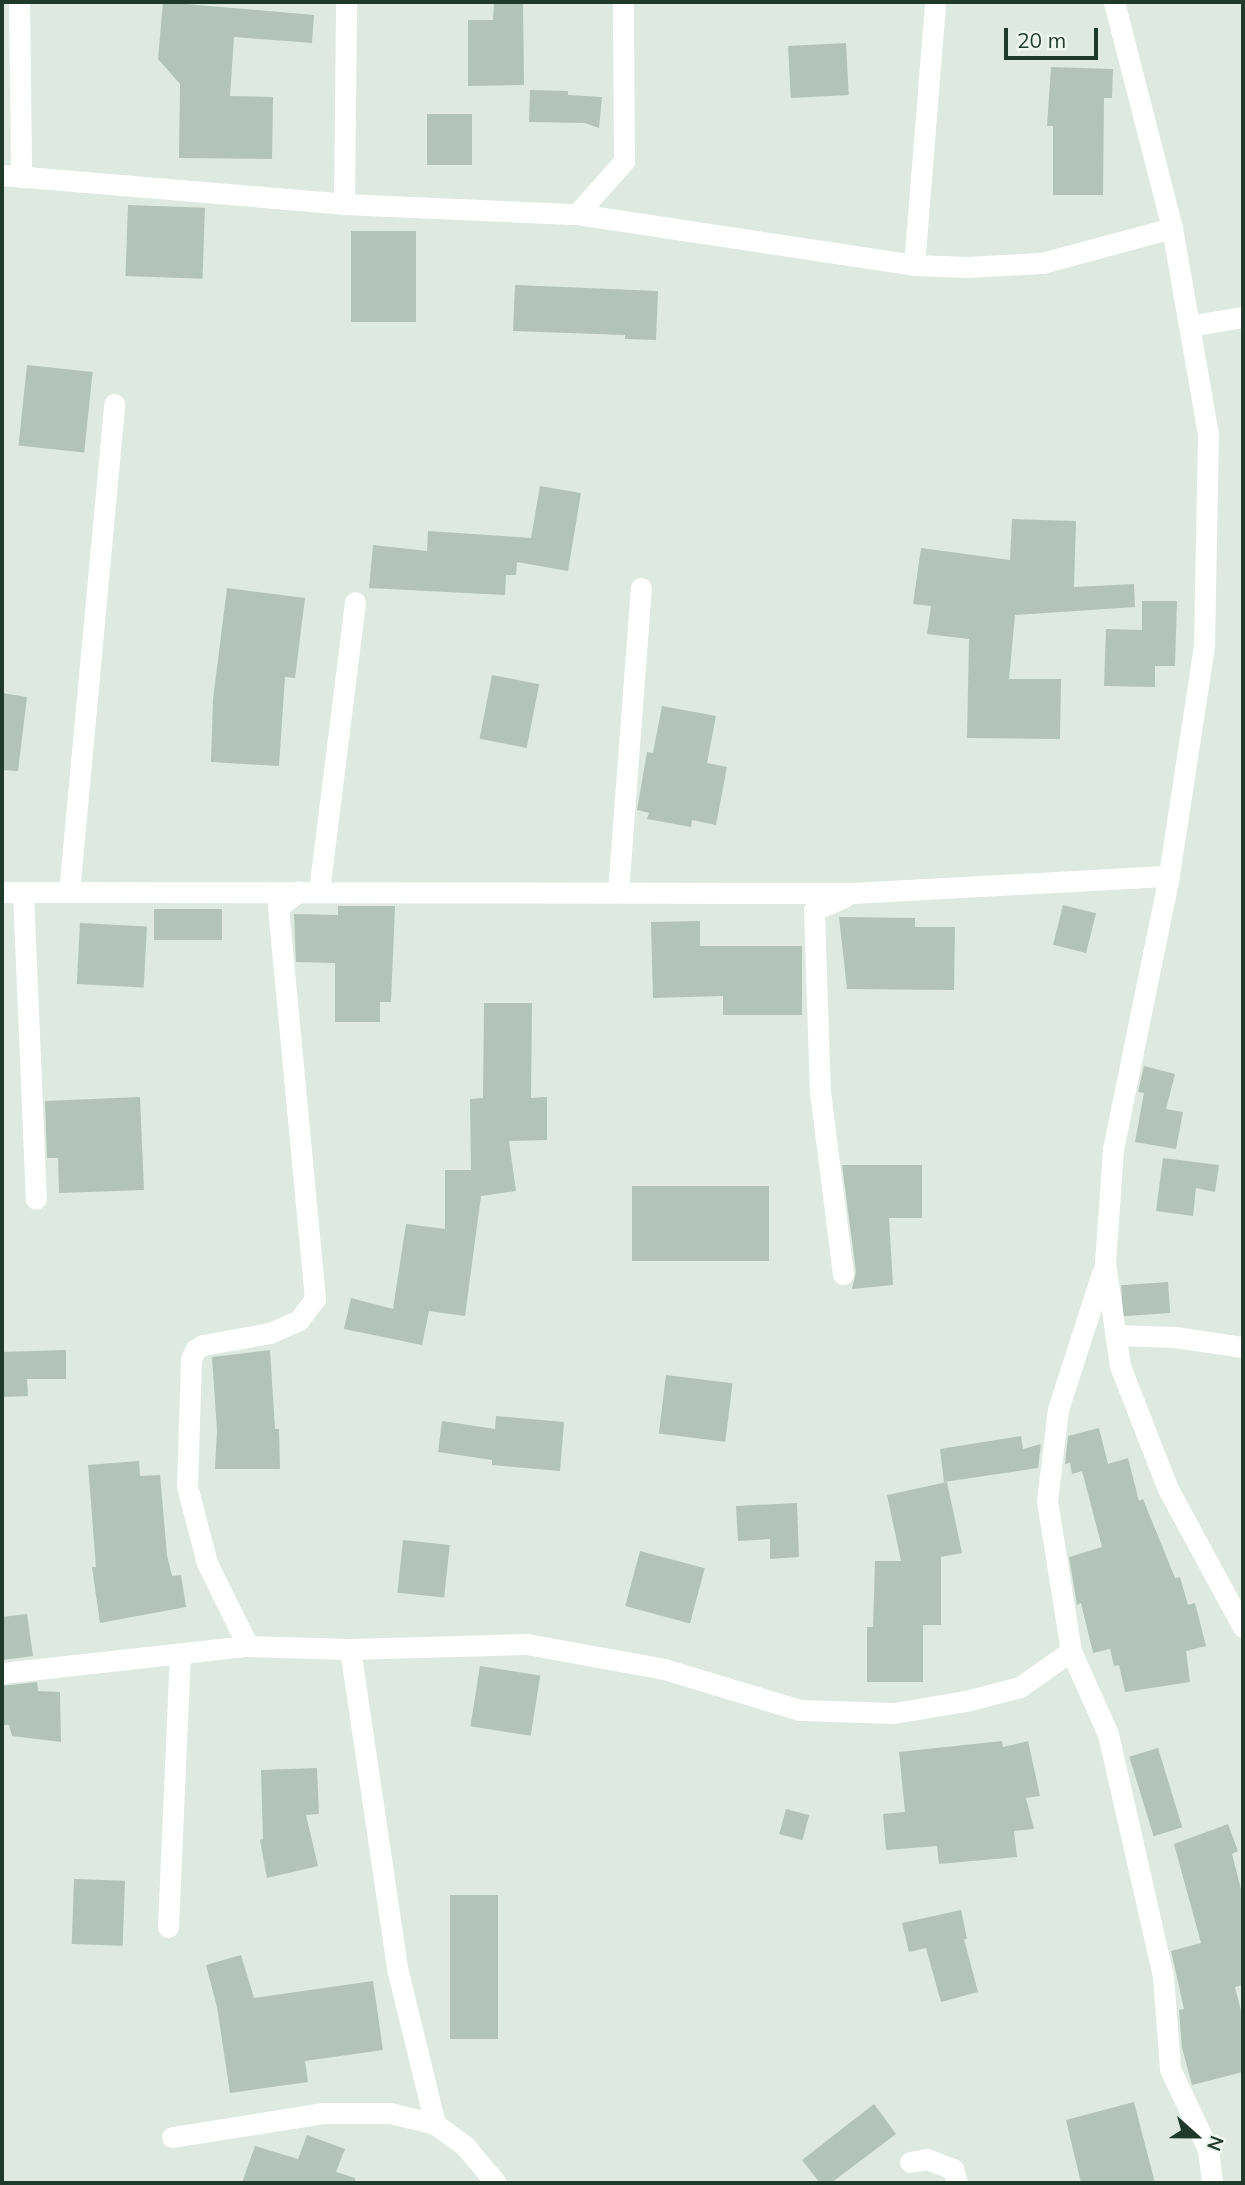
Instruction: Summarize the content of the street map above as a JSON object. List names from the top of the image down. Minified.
{"scale_bar":"20 m","north":"right"}
